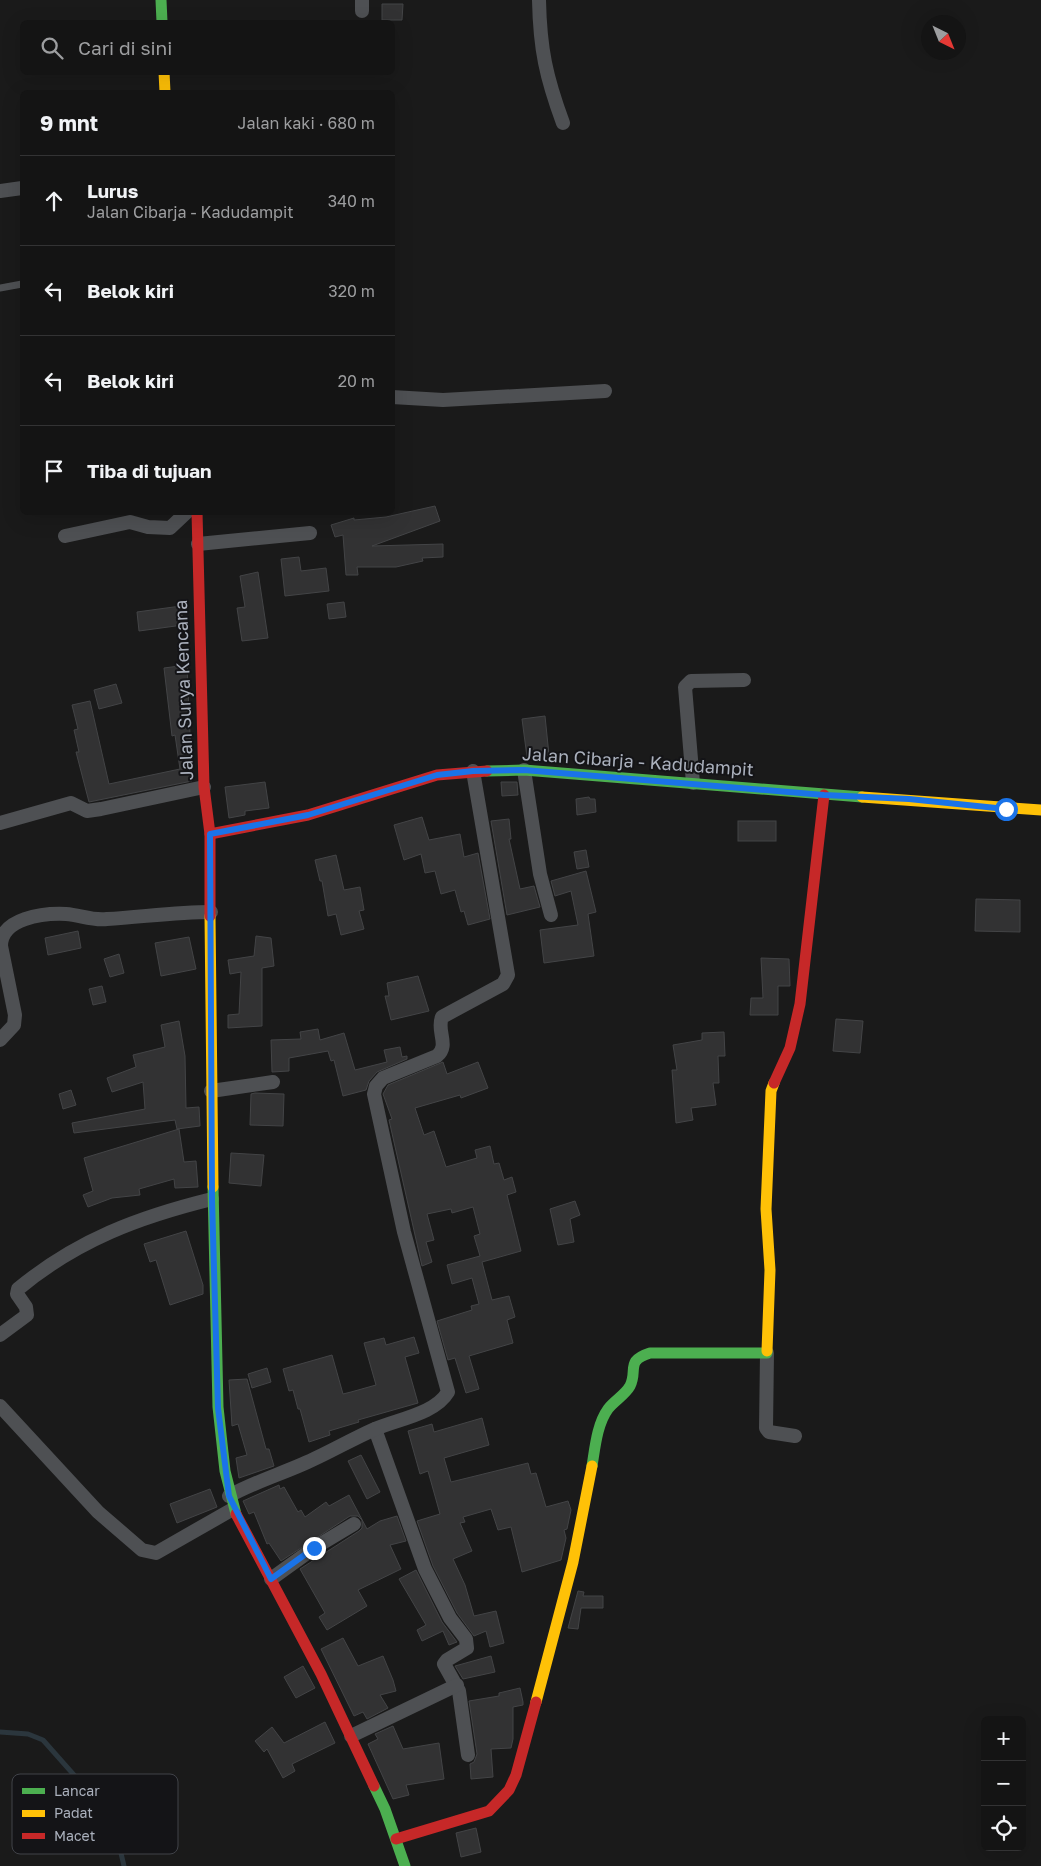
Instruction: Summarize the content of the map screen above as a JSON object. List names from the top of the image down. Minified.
{"streets":{"street":["Jalan Surya Kencana","Jalan Cibarja - Kadudampit"]},"crossings":[["Jalan Surya Kencana","Jalan Cibarja - Kadudampit"]],"legend":["Lancar","Padat","Macet"],"north":"bottom right","page":{"search":"Cari di sini","heading":["9 mnt","Jalan kaki · 680 m"],"list":[["Lurus","Jalan Cibarja - Kadudampit","340 m"],["Belok kiri","320 m"],["Belok kiri","20 m"],"Tiba di tujuan"],"map_buttons":["+","−"]}}
